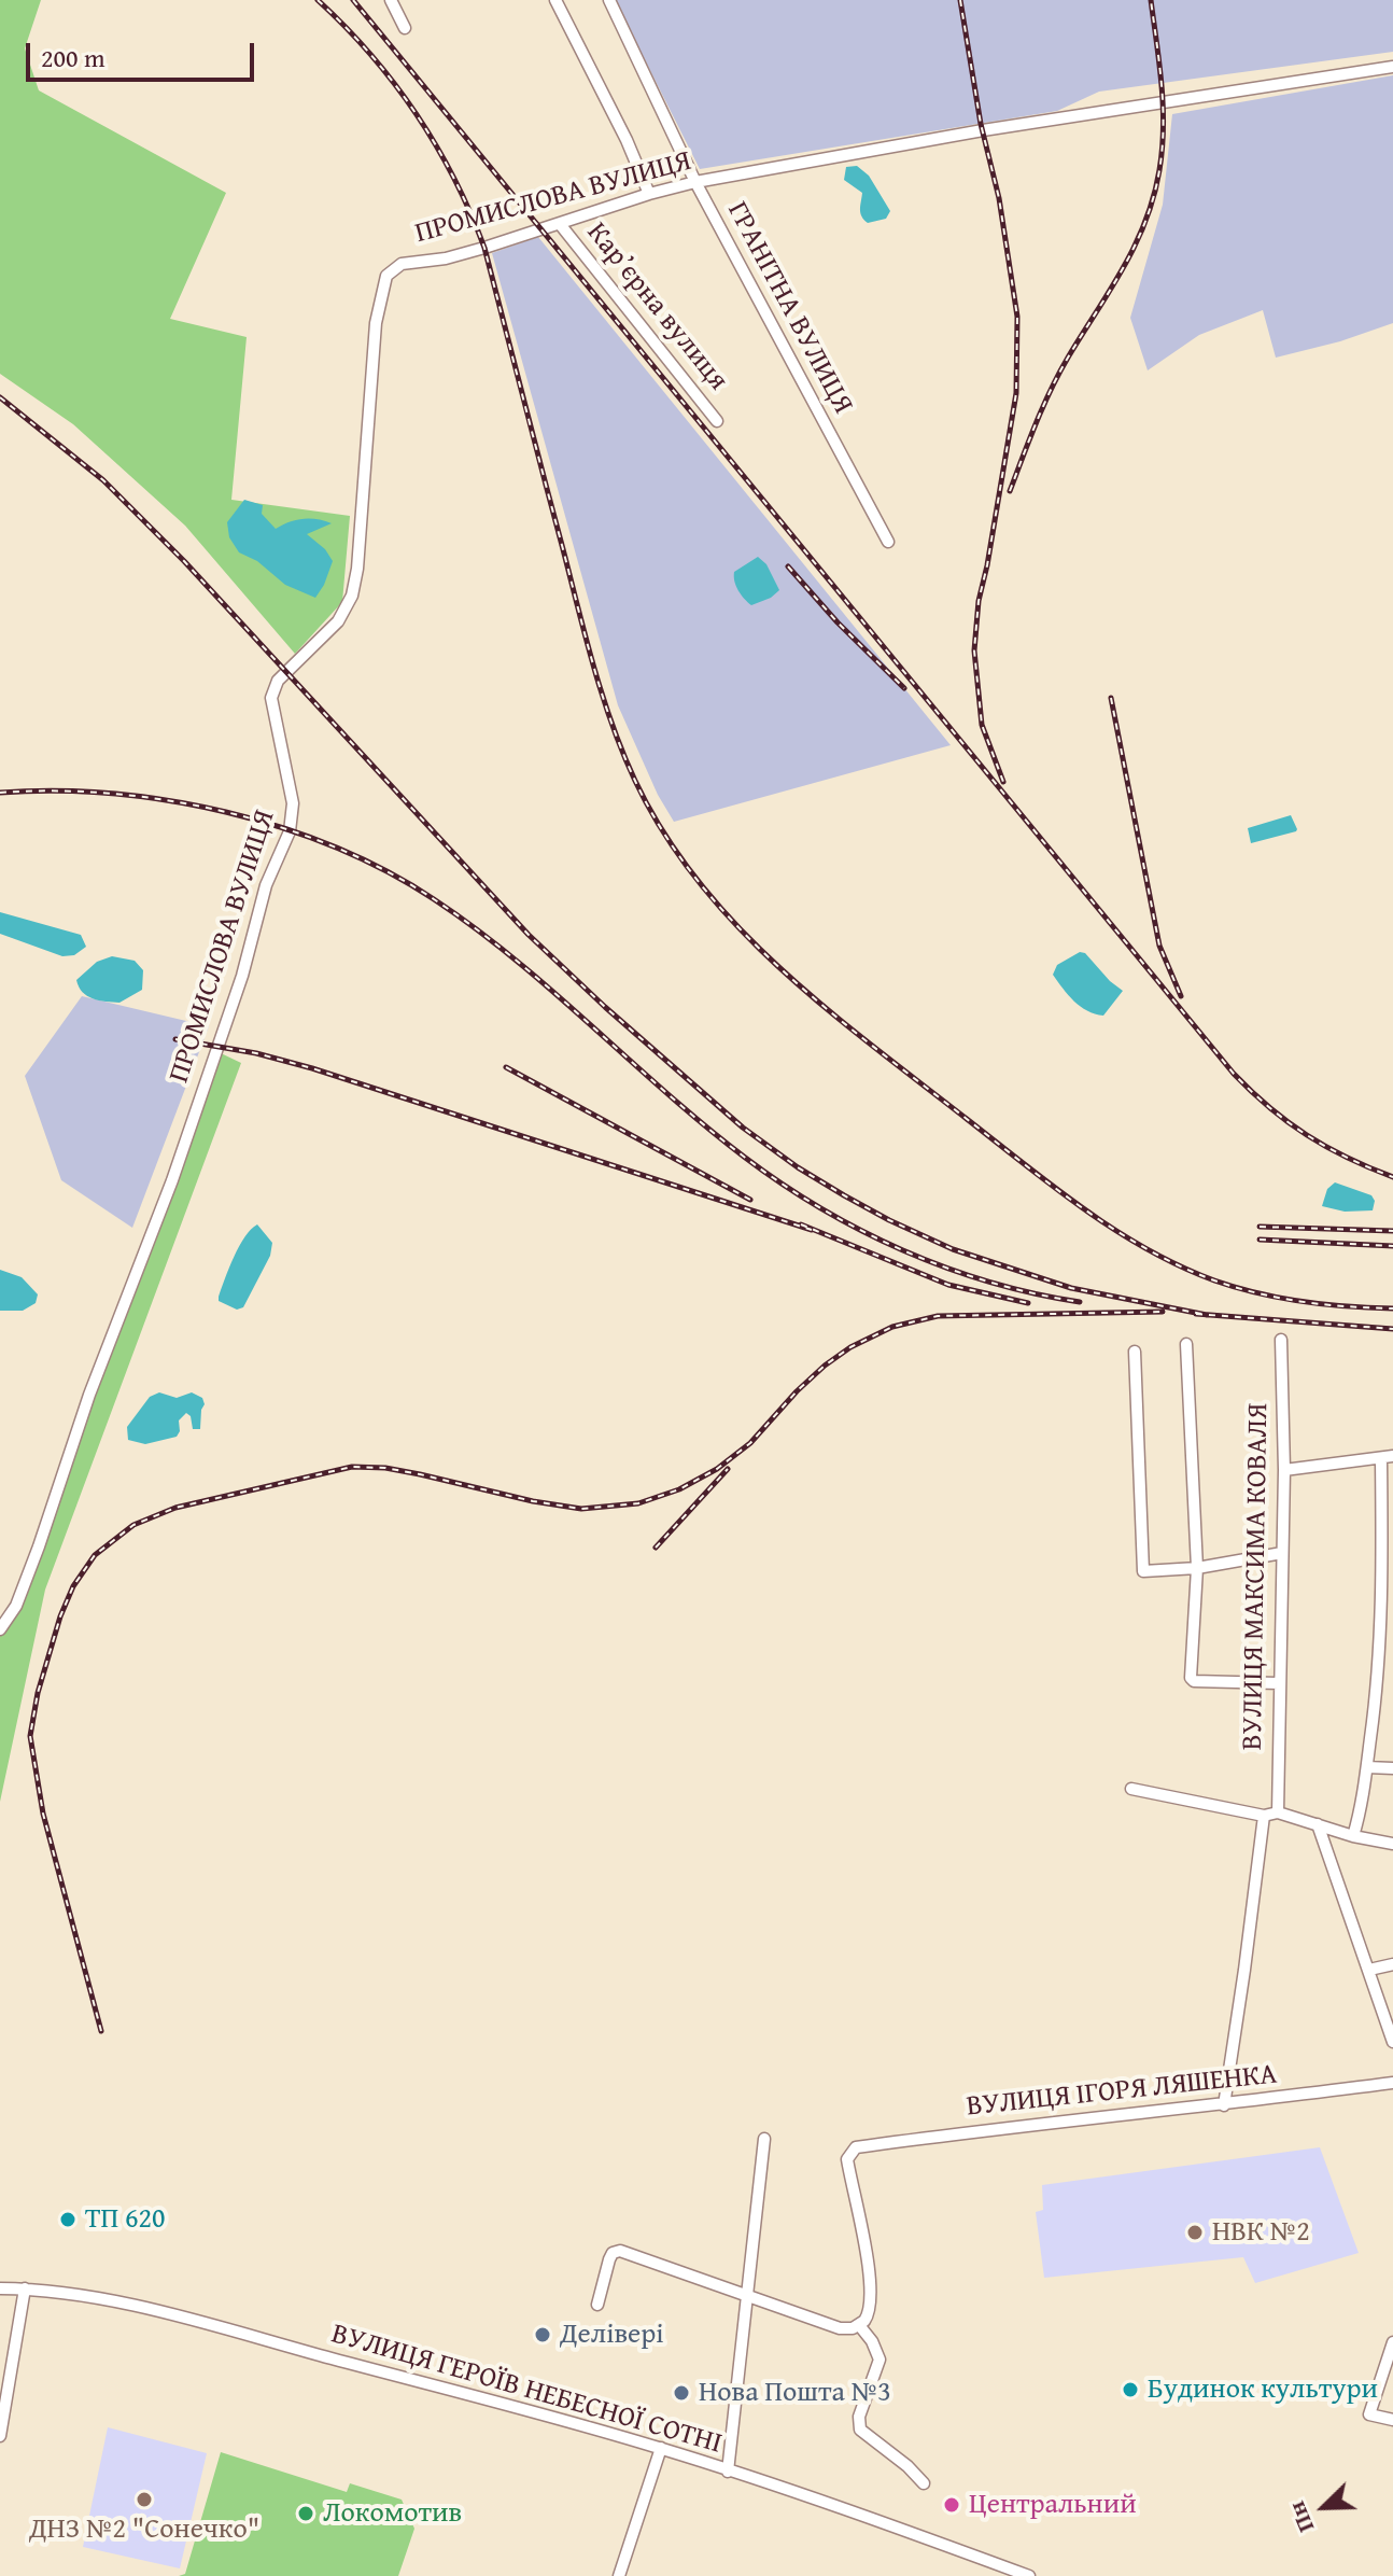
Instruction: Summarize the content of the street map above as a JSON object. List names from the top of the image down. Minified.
{"streets":{"street":["ПРОМИСЛОВА ВУЛИЦЯ","Карʼєрна вулиця","ГРАНІТНА ВУЛИЦЯ","ВУЛИЦЯ МАКСИМА КОВАЛЯ","ВУЛИЦЯ ІГОРЯ ЛЯШЕНКА","ВУЛИЦЯ ГЕРОЇВ НЕБЕСНОЇ СОТНІ"]},"crossings":[["ПРОМИСЛОВА ВУЛИЦЯ","Карʼєрна вулиця"],["ПРОМИСЛОВА ВУЛИЦЯ","ГРАНІТНА ВУЛИЦЯ"]],"places":["ТП 620","НВК №2","Делівері","Будинок культури","Нова Пошта №3","ДНЗ №2 \"Сонечко\"","Центральний","Локомотив"],"scale_bar":"200 m","north":"bottom left"}
